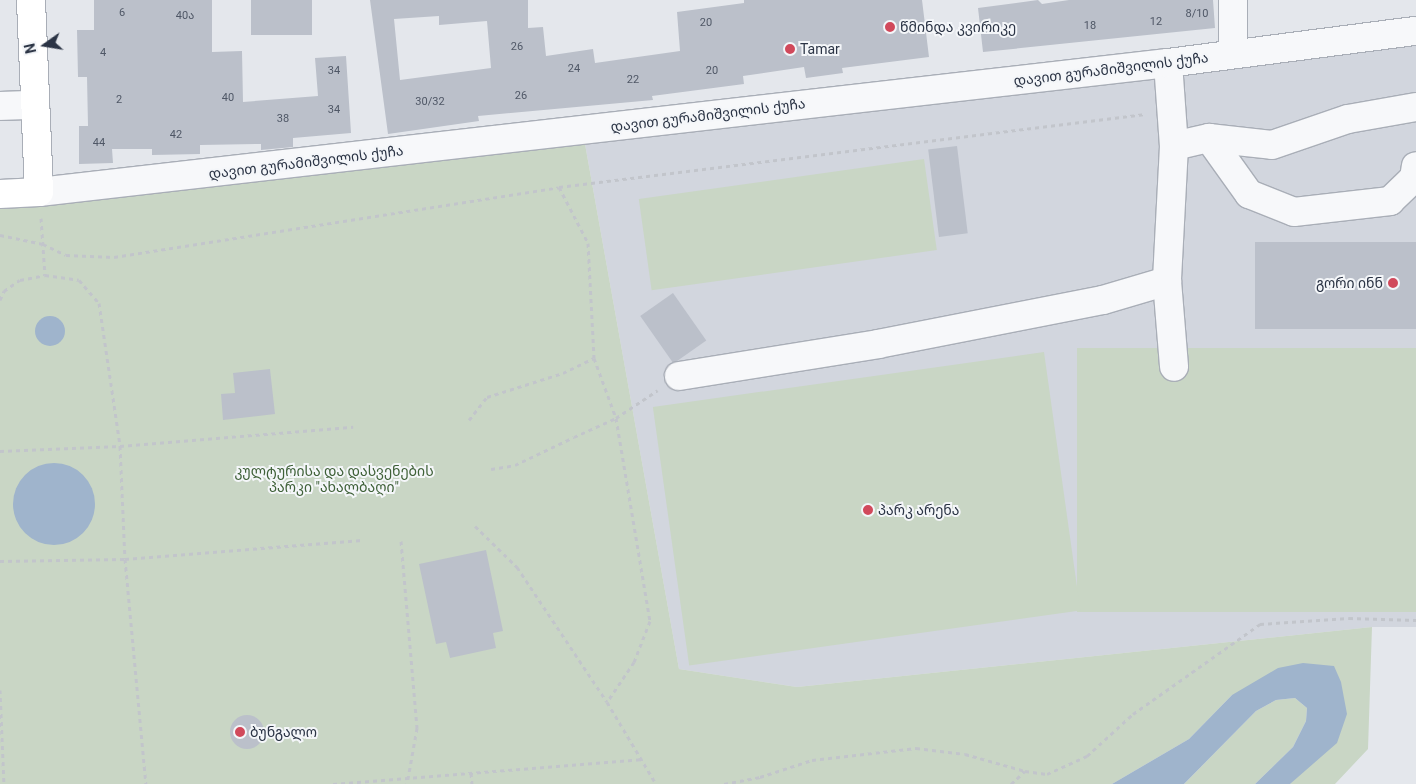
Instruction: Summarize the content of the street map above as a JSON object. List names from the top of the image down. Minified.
{"streets":{"main road":["დავით გურამიშვილის ქუჩა"]},"parks":["კულტურისა და დასვენების პარკი \"ახალბაღი\""],"places":["წმინდა კვირიკე","Tamar","გორი ინნ","პარკ არენა","ბუნგალო"],"house_numbers":["6","8/10","40ა","12","20","18","26","4","24","34","20","22","26","40","2","30/32","34","38","42","44"],"north":"left"}
